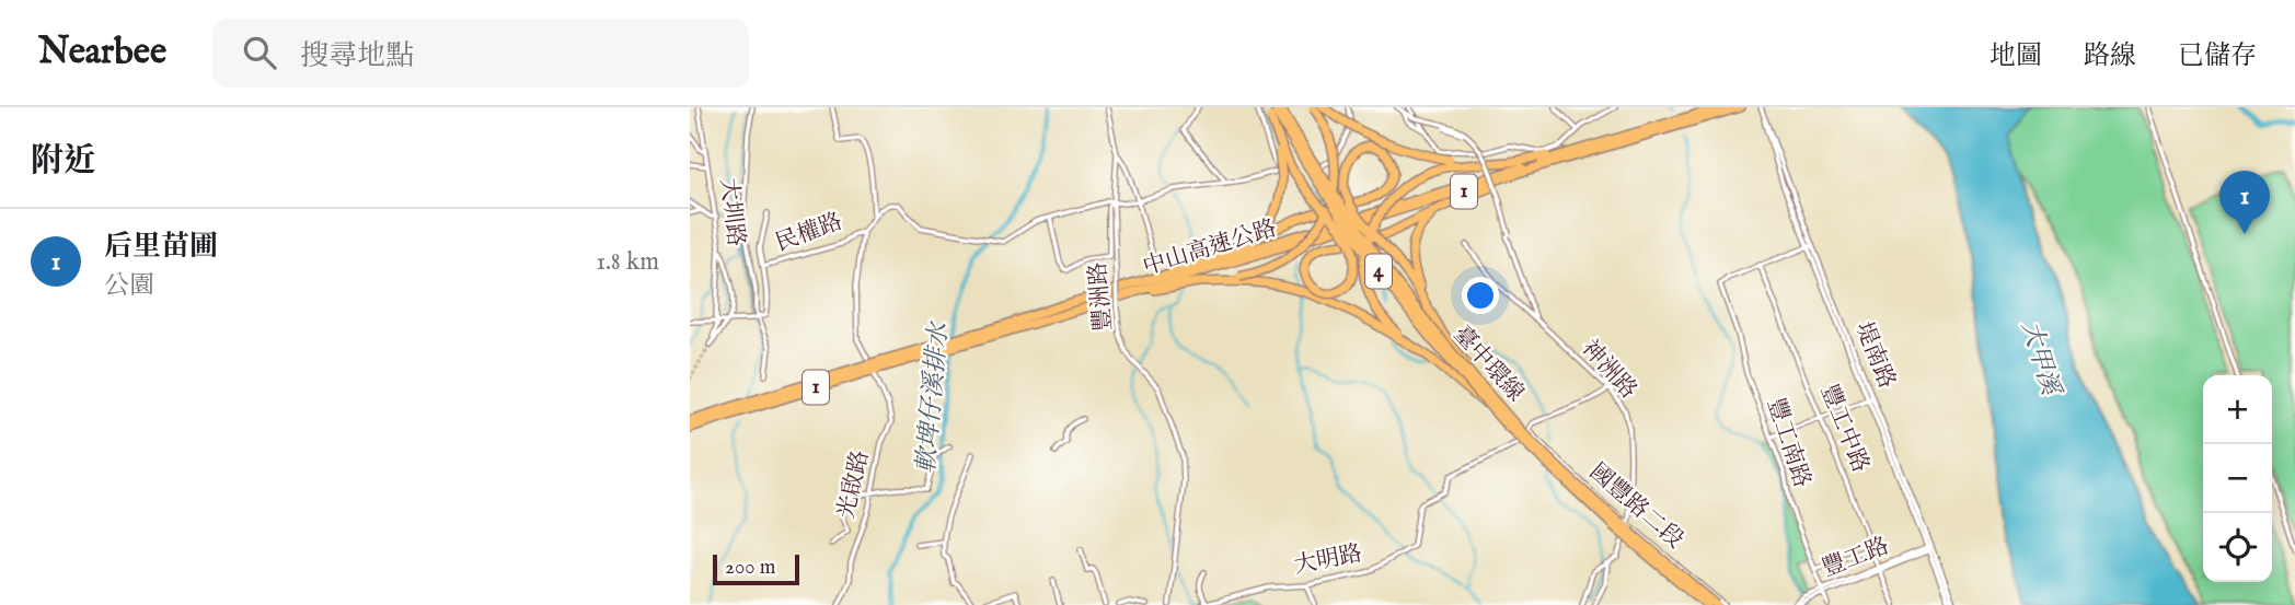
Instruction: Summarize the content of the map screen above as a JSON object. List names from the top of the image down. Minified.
{"streets":{"highway":["1","中山高速公路","4","臺中環線"],"street":["大圳路","民權路","豐洲路","堤南路","神洲路","豐工中路","豐工南路","光啟路","國豐路二段","豐工路","大明路"]},"crossings":[["堤南路","豐工路"],["神洲路","國豐路二段"],["豐工中路","豐工南路"],["豐工中路","豐工路"],["豐工南路","豐工路"]],"water":["大甲溪","軟埤仔溪排水"],"scale_bar":"200 m","page":{"header":"Nearbee","search":"搜尋地點","nav":["地圖","路線","已儲存"],"heading":"附近","pins":"1","list":[{"mark":"1","name":"后里苗圃","note":"公園","value":"1.8 km"}],"map_buttons":["+","−"],"scale":"200 m"}}
